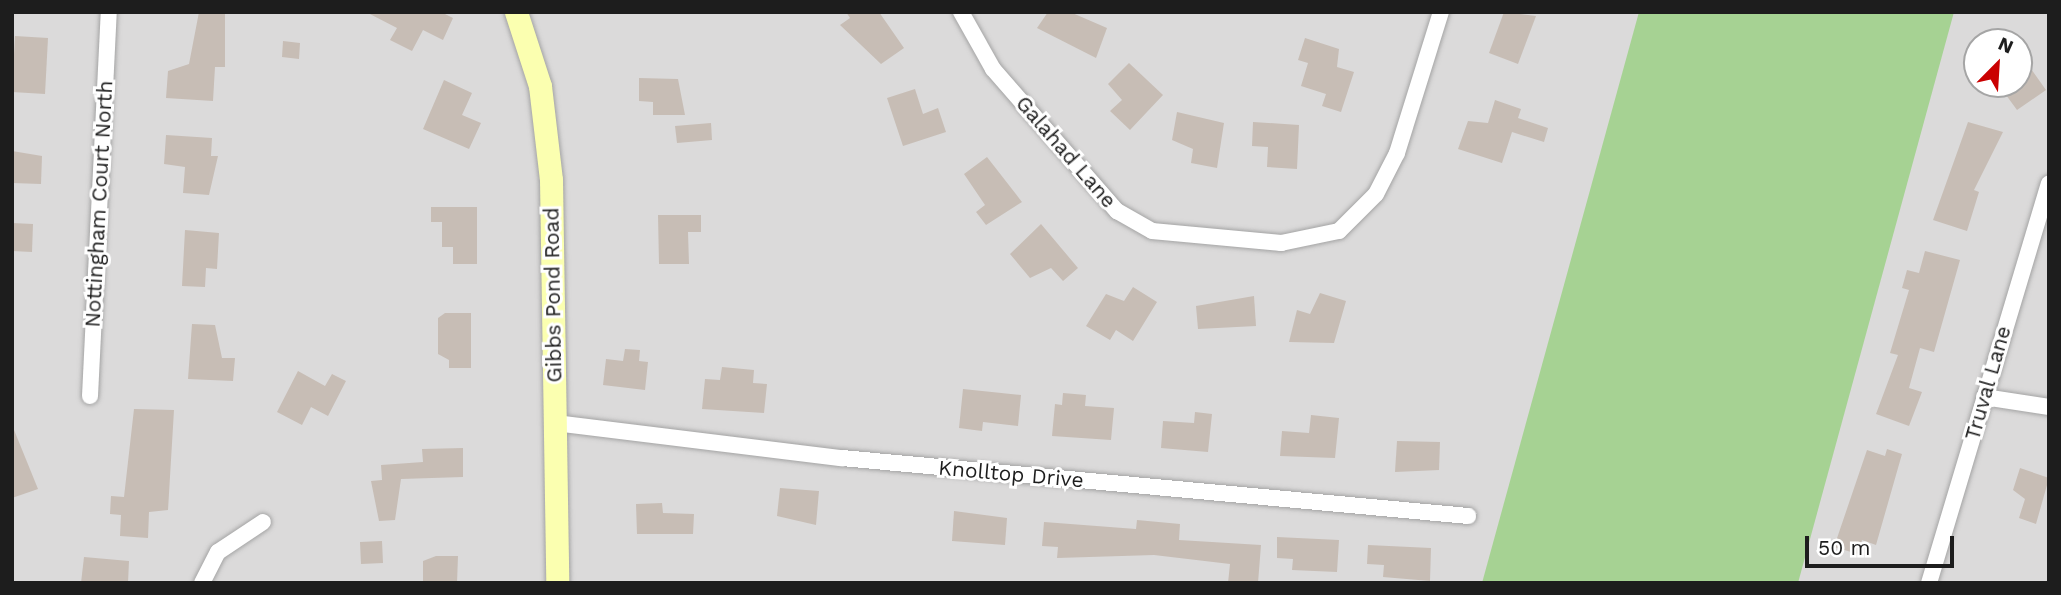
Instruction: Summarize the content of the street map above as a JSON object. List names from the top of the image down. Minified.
{"streets":{"street":["Galahad Lane","Nottingham Court North","Gibbs Pond Road","Truval Lane","Knolltop Drive"]},"crossings":[["Gibbs Pond Road","Knolltop Drive"]],"scale_bar":"50 m","north":"top right"}
